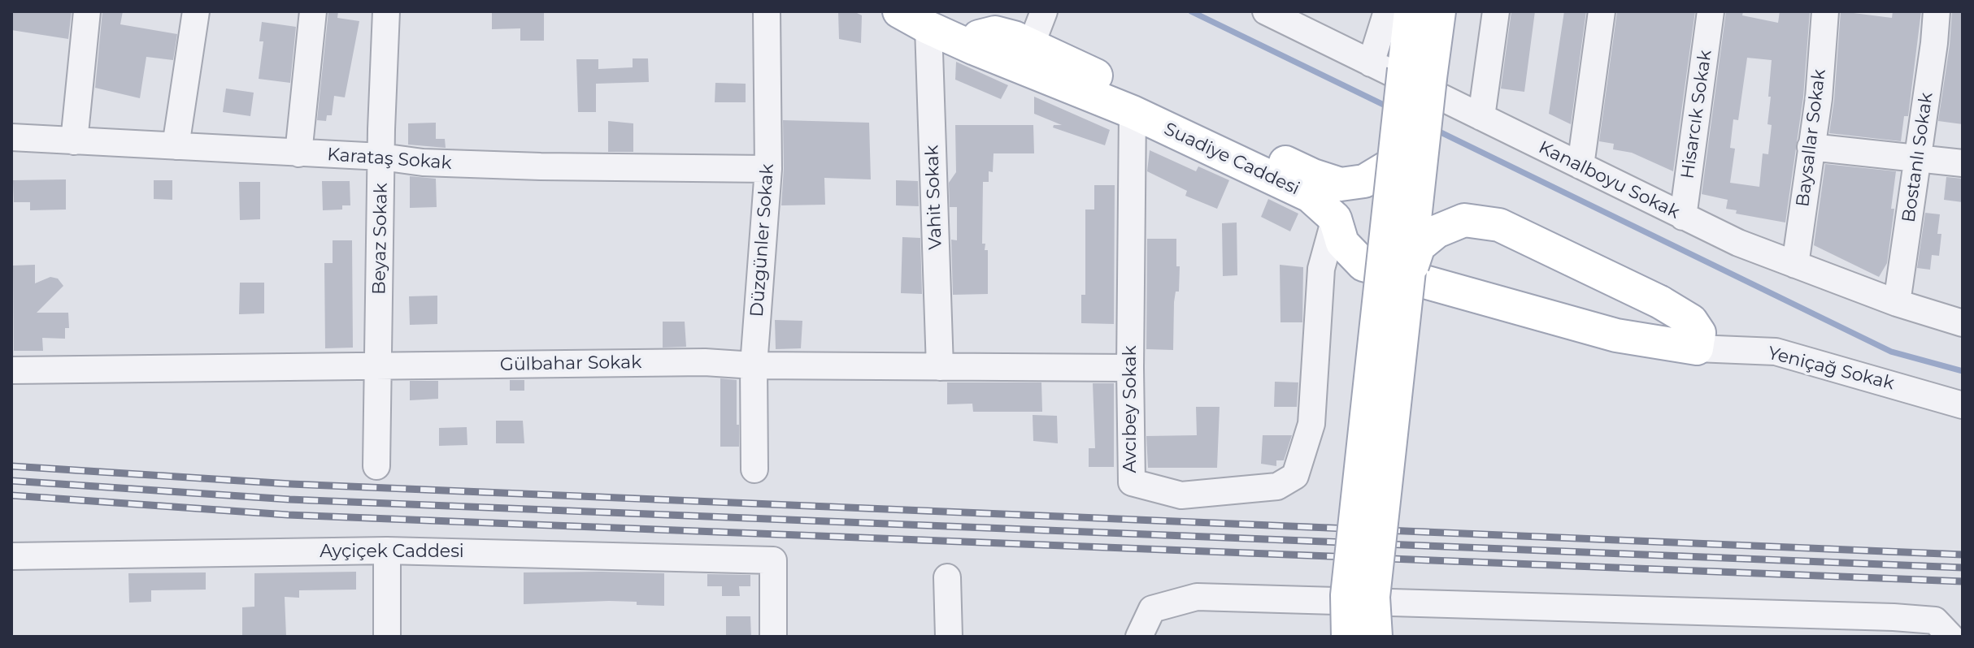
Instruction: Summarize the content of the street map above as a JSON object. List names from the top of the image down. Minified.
{"streets":{"main road":["Suadiye Caddesi"],"street":["Hisarcık Sokak","Baysallar Sokak","Bostanlı Sokak","Karataş Sokak","Kanalboyu Sokak","Vahit Sokak","Beyaz Sokak","Düzgünler Sokak","Gülbahar Sokak","Yeniçağ Sokak","Avcıbey Sokak","Ayçiçek Caddesi"]},"crossings":[["Hisarcık Sokak","Kanalboyu Sokak"],["Baysallar Sokak","Kanalboyu Sokak"],["Bostanlı Sokak","Kanalboyu Sokak"],["Karataş Sokak","Beyaz Sokak"],["Karataş Sokak","Düzgünler Sokak"],["Suadiye Caddesi","Vahit Sokak"],["Suadiye Caddesi","Yeniçağ Sokak"],["Suadiye Caddesi","Avcıbey Sokak"],["Vahit Sokak","Gülbahar Sokak"],["Beyaz Sokak","Gülbahar Sokak"],["Düzgünler Sokak","Gülbahar Sokak"],["Gülbahar Sokak","Avcıbey Sokak"]]}
